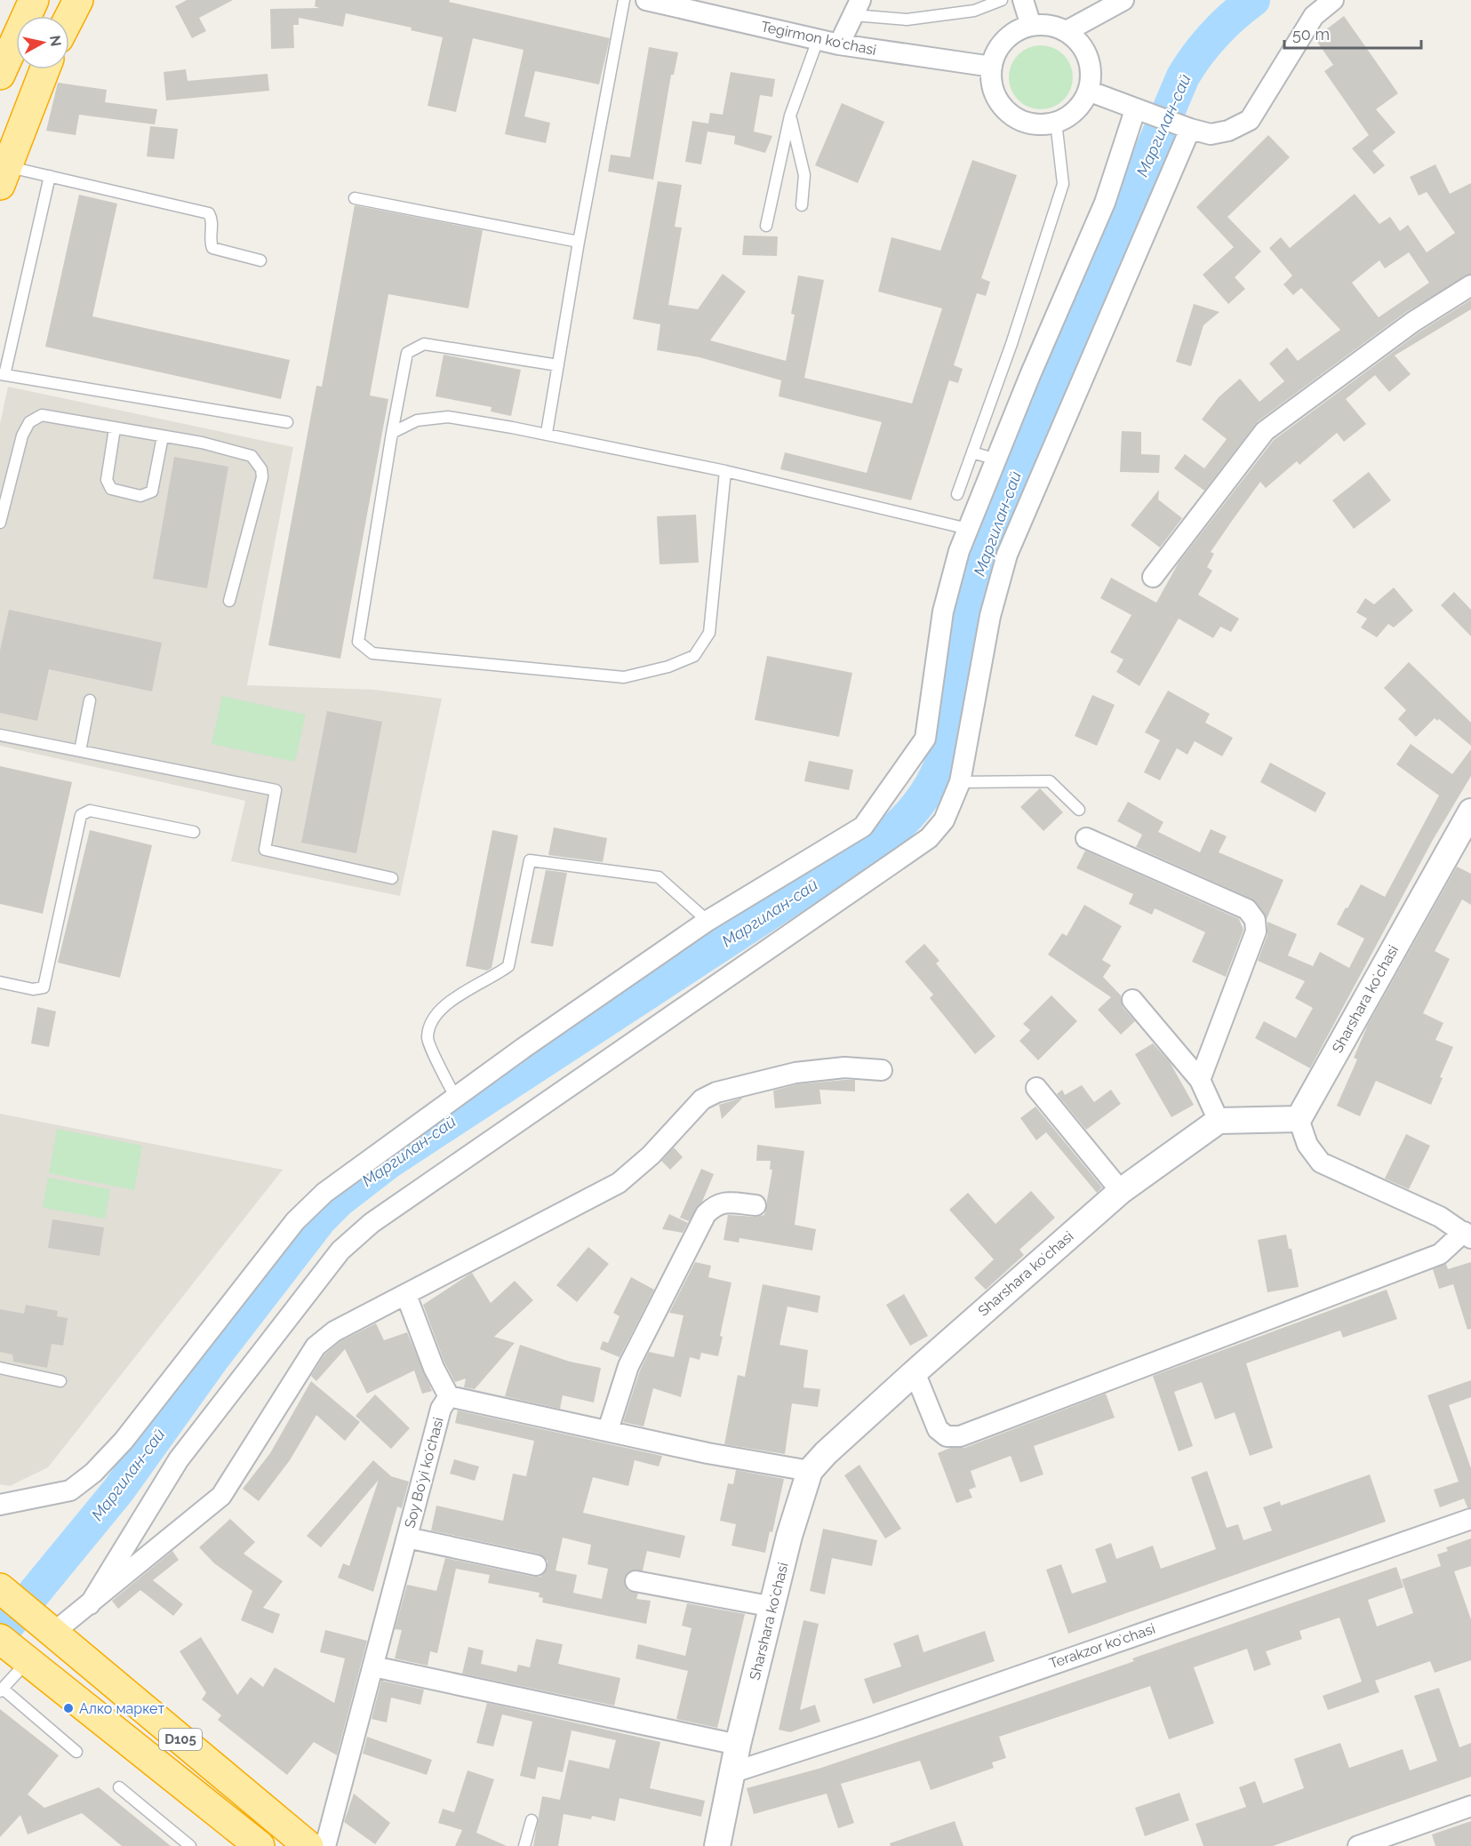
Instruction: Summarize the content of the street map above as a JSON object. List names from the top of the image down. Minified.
{"streets":{"highway":["D105"],"street":["Tegirmon koʻchasi","Sharshara koʻchasi","Soy Boʻyi koʻchasi","Terakzor koʻchasi"]},"crossings":[["Sharshara koʻchasi","Terakzor koʻchasi"]],"water":["Маргилан-сай"],"places":["Алко маркет"],"scale_bar":"50 m","north":"right"}
